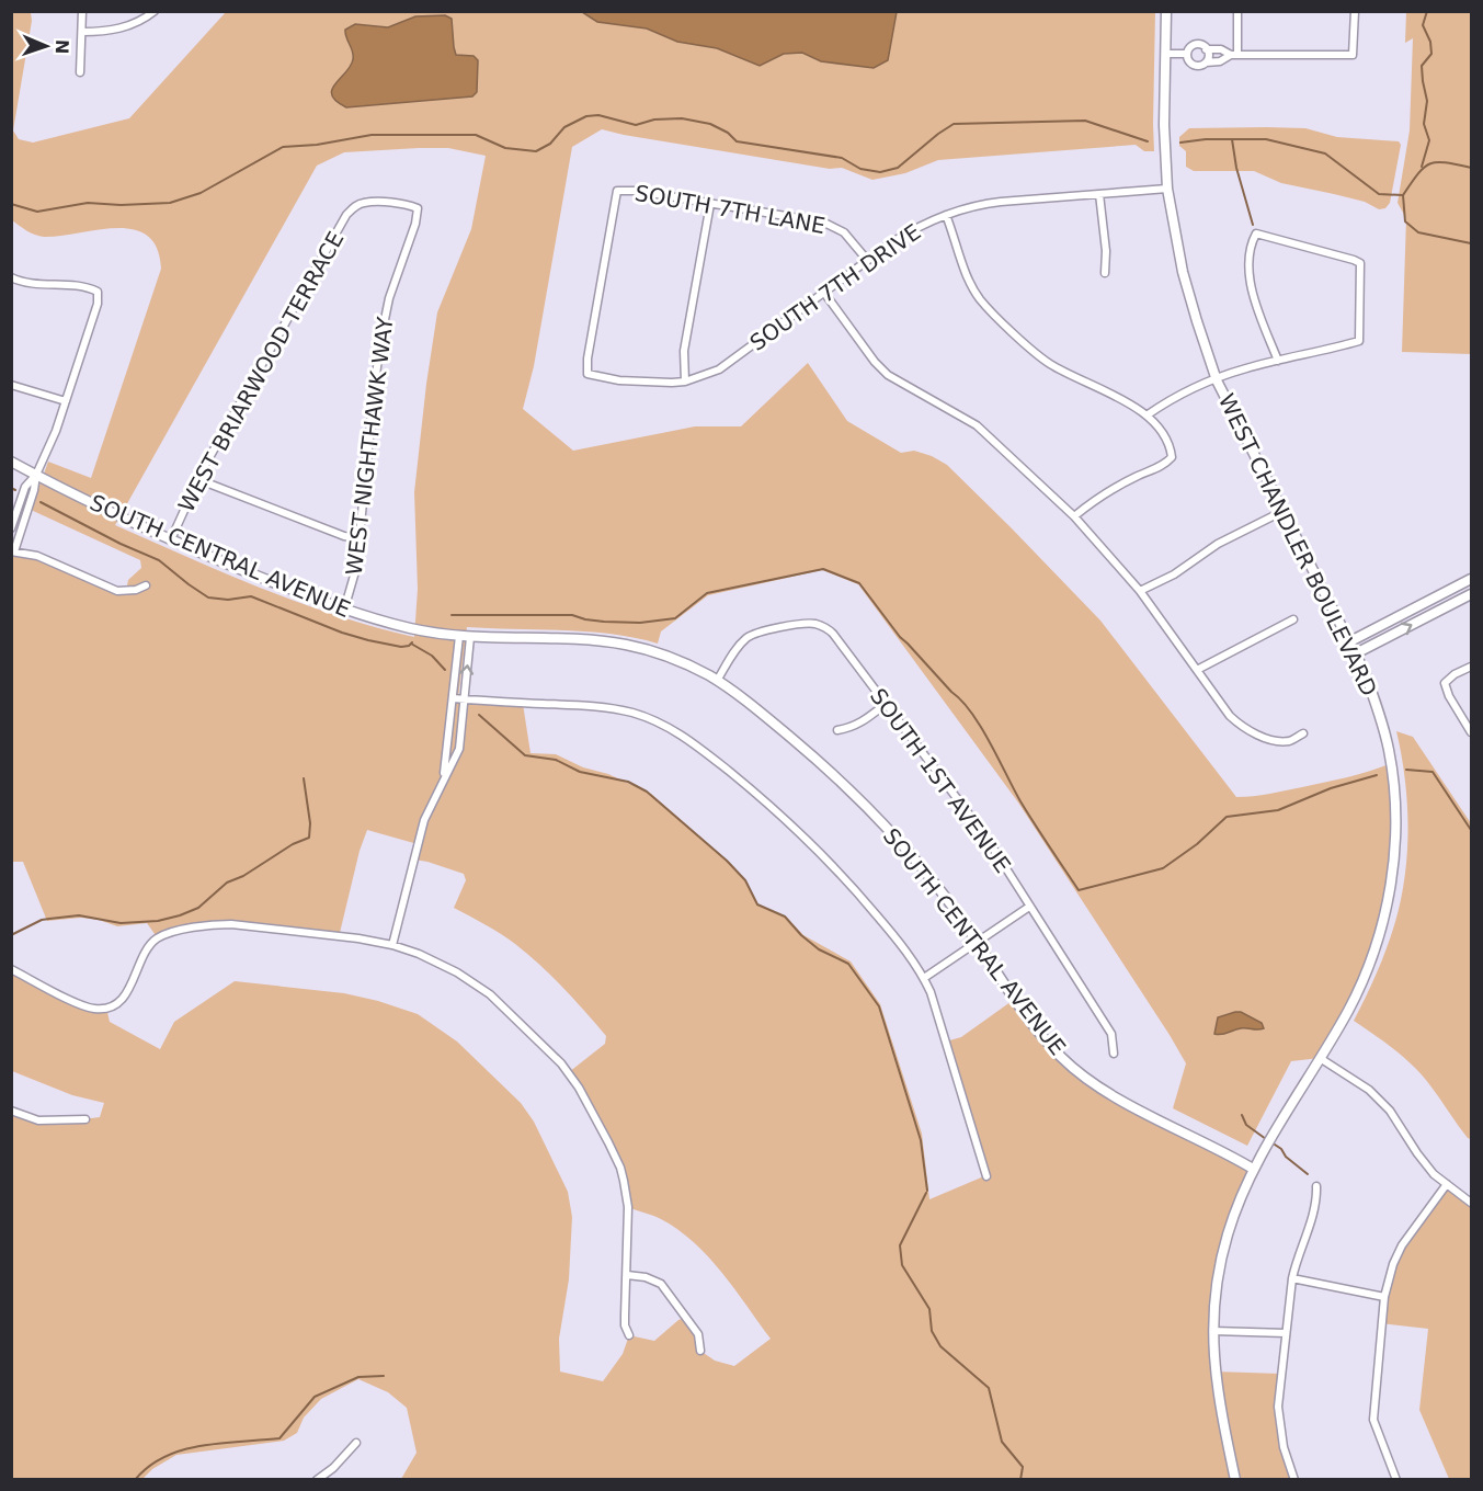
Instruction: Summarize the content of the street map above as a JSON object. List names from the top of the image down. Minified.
{"streets":{"street":["SOUTH 7TH LANE","SOUTH 7TH DRIVE","WEST BRIARWOOD TERRACE","WEST NIGHTHAWK WAY","WEST CHANDLER BOULEVARD","SOUTH CENTRAL AVENUE","SOUTH 1ST AVENUE"]},"crossings":[["SOUTH 7TH LANE","SOUTH 7TH DRIVE"],["SOUTH 7TH DRIVE","WEST CHANDLER BOULEVARD"],["WEST BRIARWOOD TERRACE","WEST NIGHTHAWK WAY"],["WEST BRIARWOOD TERRACE","SOUTH CENTRAL AVENUE"],["WEST NIGHTHAWK WAY","SOUTH CENTRAL AVENUE"],["WEST CHANDLER BOULEVARD","SOUTH CENTRAL AVENUE"],["SOUTH CENTRAL AVENUE","SOUTH 1ST AVENUE"]],"north":"right"}
